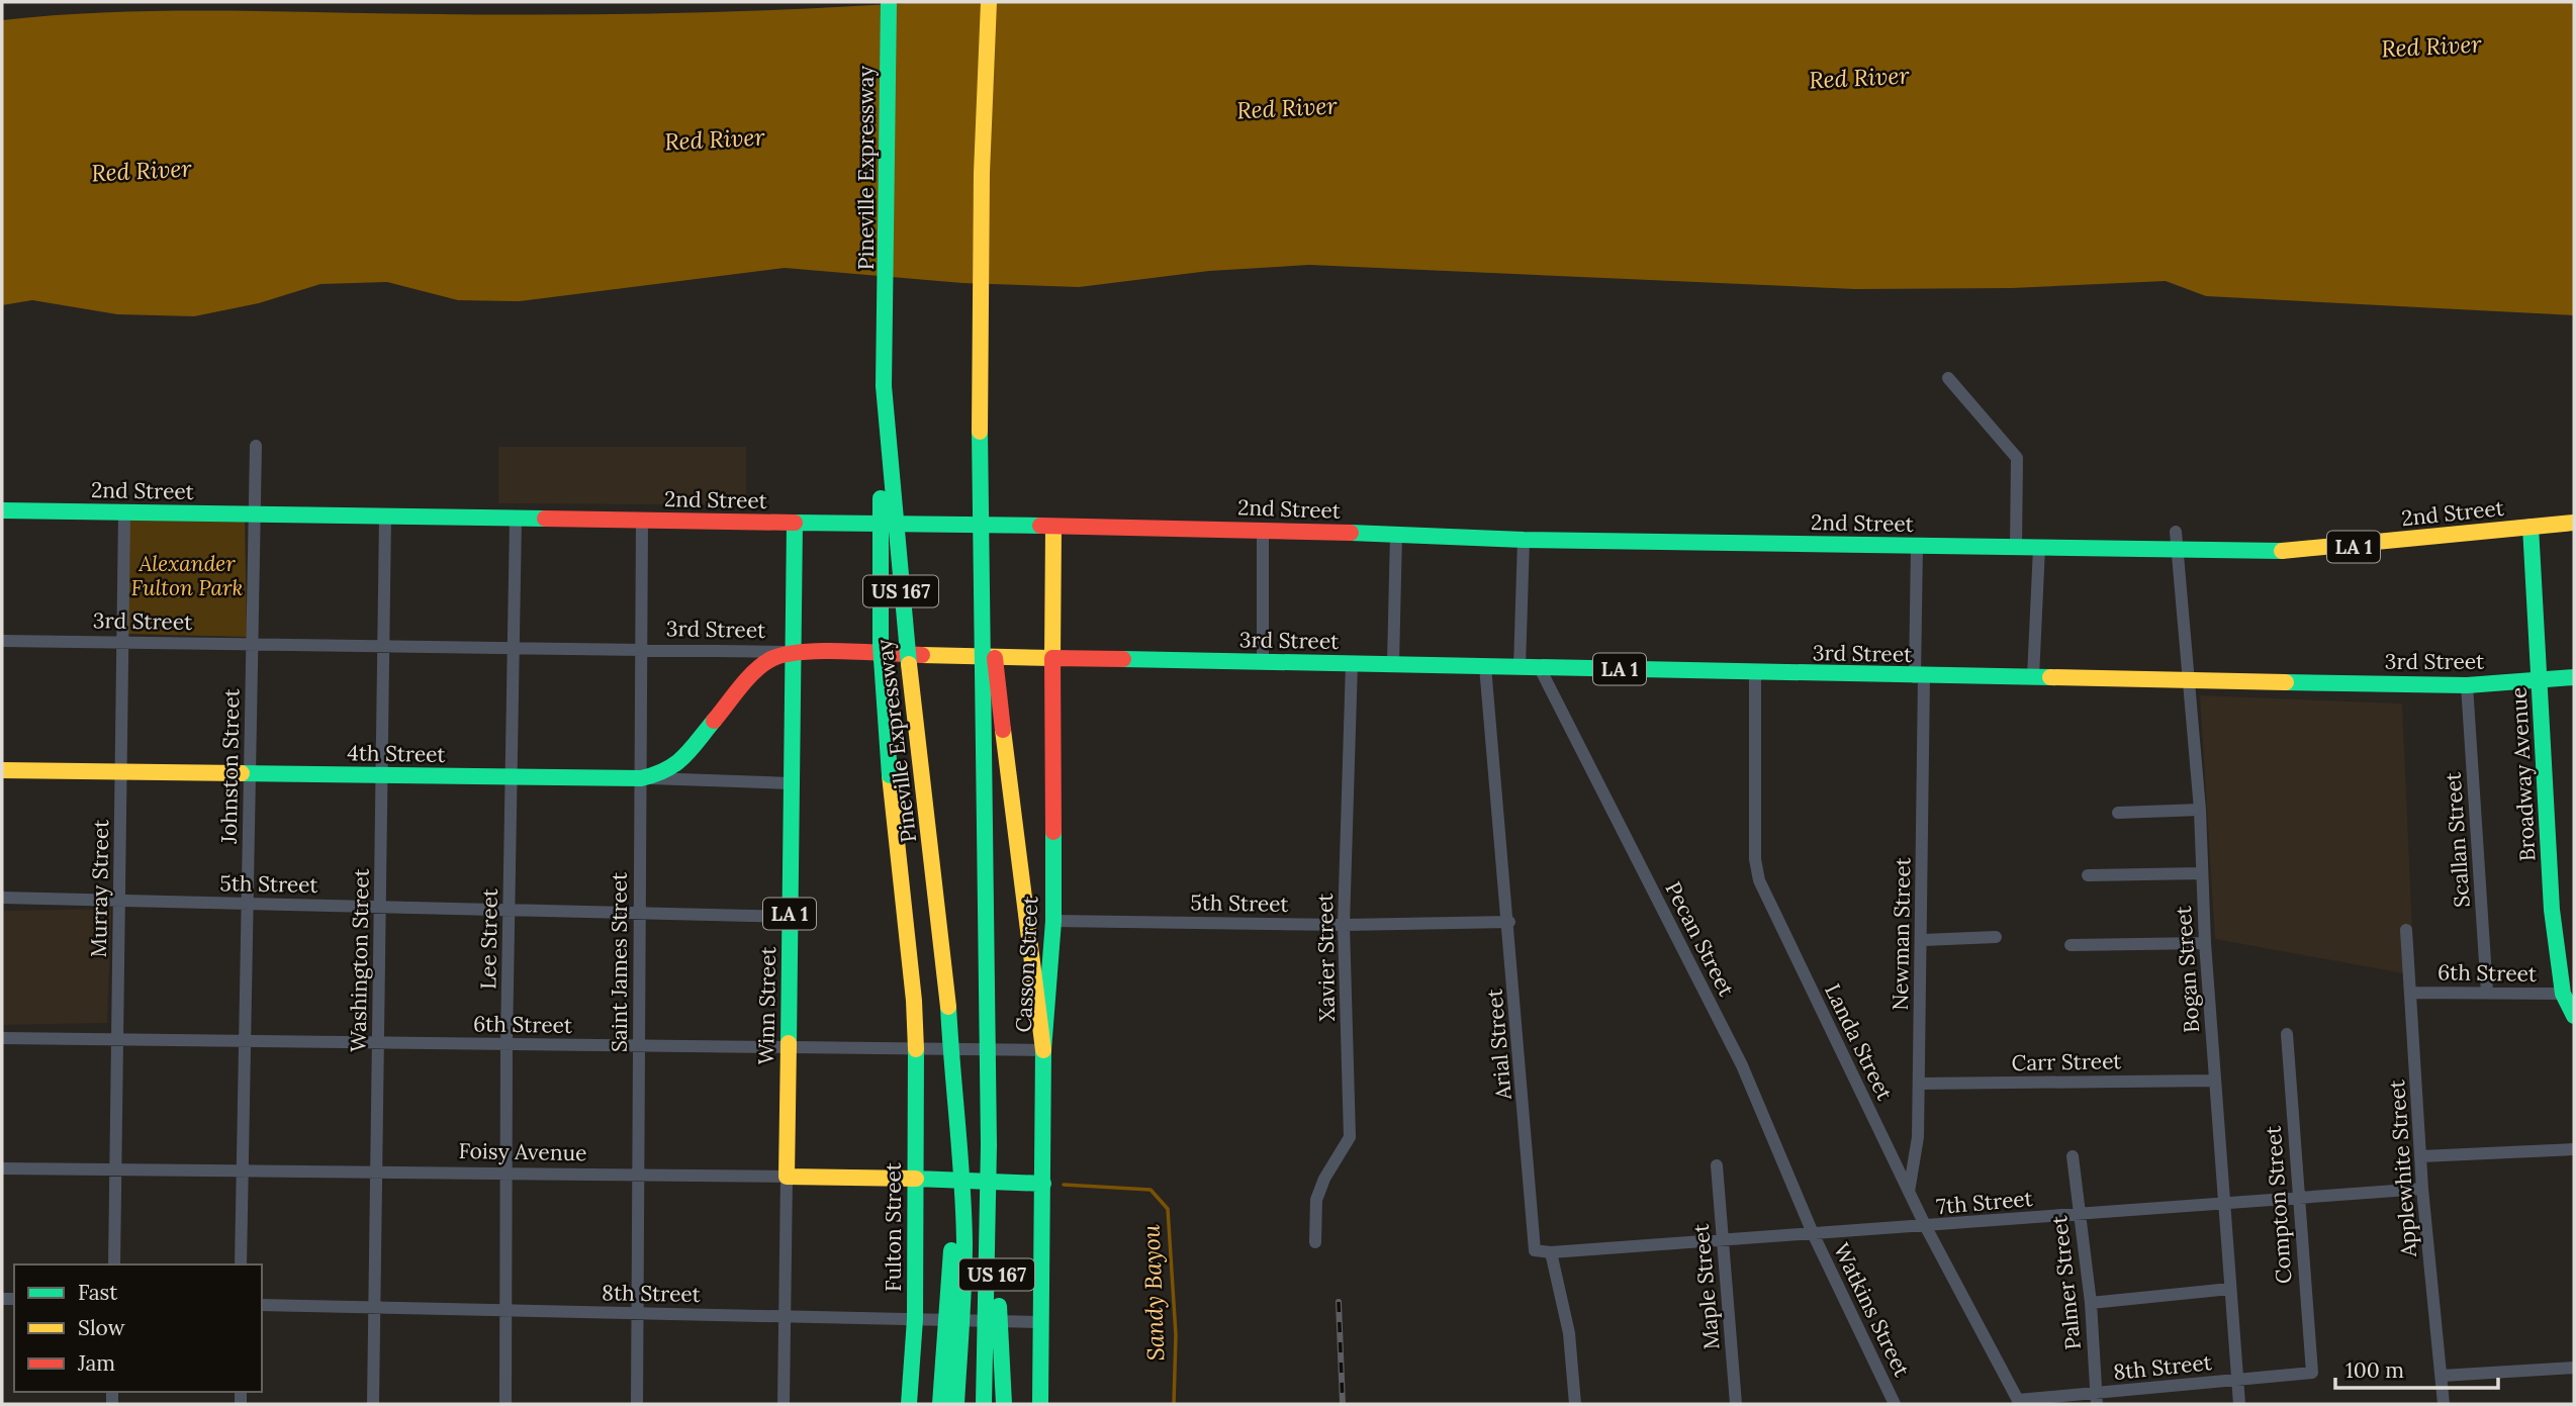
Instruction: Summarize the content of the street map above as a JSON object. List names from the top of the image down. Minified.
{"streets":{"main road":["Pineville Expressway","2nd Street","LA 1","US 167","3rd Street","4th Street","Broadway Avenue","Casson Street","Winn Street","Foisy Avenue","Fulton Street"],"street":["Johnston Street","Scallan Street","5th Street","Murray Street","Newman Street","Lee Street","Pecan Street","Xavier Street","Washington Street","Saint James Street","Bogan Street","6th Street","Landa Street","Arial Street","Carr Street","Applewhite Street","7th Street","Compton Street","Palmer Street","Maple Street","8th Street","Watkins Street"]},"crossings":[["Pineville Expressway","US 167"],["Pineville Expressway","Fulton Street"],["2nd Street","Johnston Street"],["2nd Street","Broadway Avenue"],["2nd Street","Murray Street"],["2nd Street","Newman Street"],["2nd Street","Lee Street"],["2nd Street","Washington Street"],["2nd Street","Saint James Street"],["2nd Street","Casson Street"],["2nd Street","Bogan Street"],["2nd Street","Winn Street"],["3rd Street","Johnston Street"],["3rd Street","Broadway Avenue"],["3rd Street","Scallan Street"],["3rd Street","Murray Street"],["3rd Street","Newman Street"],["3rd Street","Lee Street"],["3rd Street","Pecan Street"],["3rd Street","Xavier Street"],["3rd Street","Washington Street"],["3rd Street","Saint James Street"],["3rd Street","Casson Street"],["3rd Street","Bogan Street"],["3rd Street","Winn Street"],["3rd Street","Landa Street"],["3rd Street","Arial Street"],["4th Street","Johnston Street"],["4th Street","Murray Street"],["4th Street","Lee Street"],["4th Street","Washington Street"],["4th Street","Saint James Street"],["4th Street","Winn Street"],["Johnston Street","5th Street"],["Johnston Street","6th Street"],["Johnston Street","Foisy Avenue"],["Broadway Avenue","6th Street"],["Scallan Street","6th Street"],["5th Street","Murray Street"],["5th Street","Lee Street"],["5th Street","Xavier Street"],["5th Street","Washington Street"],["5th Street","Saint James Street"],["5th Street","Casson Street"],["5th Street","Winn Street"],["5th Street","Arial Street"],["Murray Street","6th Street"],["Murray Street","Foisy Avenue"],["Newman Street","Landa Street"],["Newman Street","Carr Street"],["Lee Street","6th Street"],["Lee Street","Foisy Avenue"],["Lee Street","8th Street"],["Pecan Street","7th Street"],["Pecan Street","Watkins Street"],["Washington Street","6th Street"],["Washington Street","Foisy Avenue"],["Washington Street","8th Street"],["Saint James Street","6th Street"],["Saint James Street","Foisy Avenue"],["Saint James Street","8th Street"],["Casson Street","6th Street"],["Casson Street","Foisy Avenue"],["Casson Street","8th Street"],["Bogan Street","Carr Street"],["Bogan Street","7th Street"],["Bogan Street","8th Street"],["6th Street","Winn Street"],["6th Street","Applewhite Street"],["6th Street","Fulton Street"],["Winn Street","Foisy Avenue"],["Winn Street","8th Street"],["Landa Street","7th Street"],["Landa Street","8th Street"],["Arial Street","7th Street"],["Foisy Avenue","Fulton Street"],["Applewhite Street","7th Street"],["7th Street","Compton Street"],["7th Street","Palmer Street"],["7th Street","Maple Street"],["7th Street","Watkins Street"],["Compton Street","8th Street"],["Fulton Street","8th Street"],["Palmer Street","8th Street"]],"water":["Red River","Sandy Bayou"],"parks":["Alexander Fulton Park"],"legend":["Fast","Slow","Jam"],"scale_bar":"100 m"}
